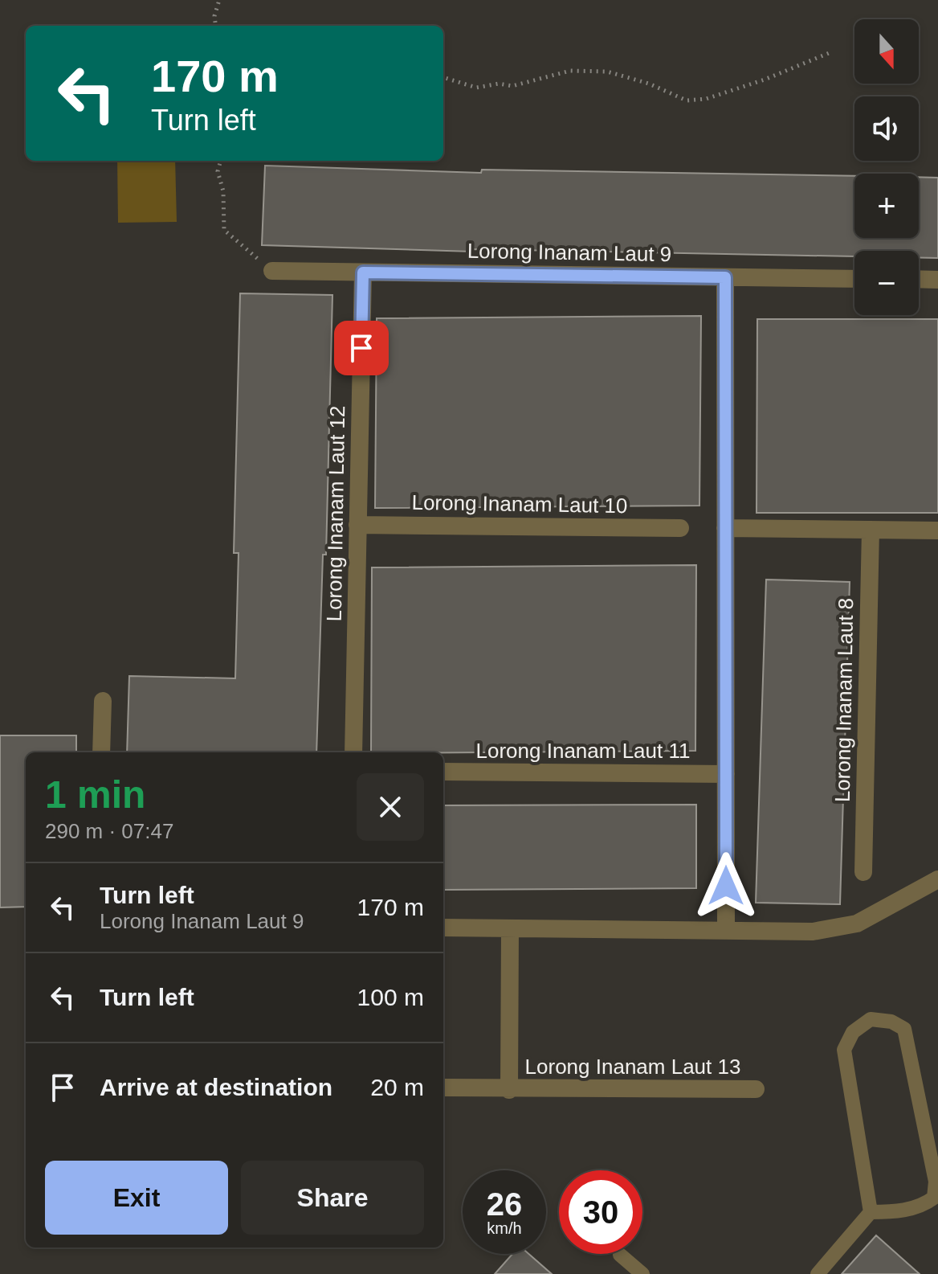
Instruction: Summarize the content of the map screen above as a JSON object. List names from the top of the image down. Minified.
{"streets":{"street":["Lorong Inanam Laut 9","Lorong Inanam Laut 10","Lorong Inanam Laut 12","Lorong Inanam Laut 8","Lorong Inanam Laut 11","Lorong Inanam Laut 13"]},"crossings":[["Lorong Inanam Laut 9","Lorong Inanam Laut 12"],["Lorong Inanam Laut 10","Lorong Inanam Laut 12"]],"north":"bottom","page":{"map_buttons":["+","−"],"turn":["170 m","Turn left"],"heading":["1 min","290 m · 07:47"],"list":[{"name":"Turn left","note":"Lorong Inanam Laut 9","value":"170 m"},{"name":"Turn left","value":"100 m"},{"name":"Arrive at destination","value":"20 m"}],"buttons":["Exit","Share"],"speed":"26 km/h","limit":"30"}}
